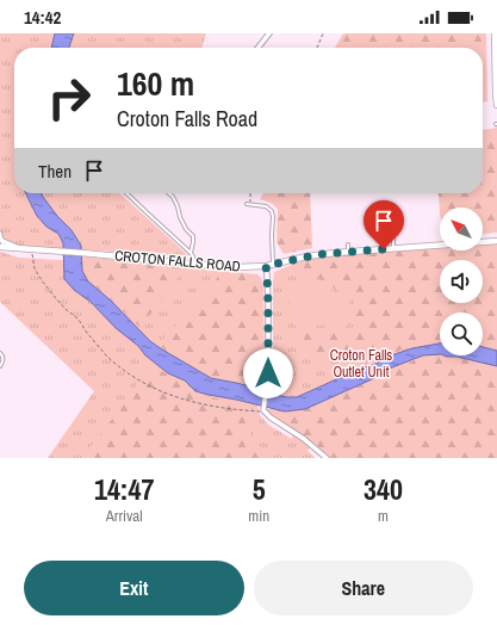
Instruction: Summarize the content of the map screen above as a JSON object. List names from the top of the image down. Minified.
{"streets":{"street":["CROTON FALLS ROAD"]},"parks":["Croton Falls Outlet Unit"],"north":"top left","page":{"status":"14:42","turn":["160 m","Croton Falls Road"],"then":"Then","eta":["14:47","Arrival","5","min","340","m"],"buttons":["Exit","Share"]}}
